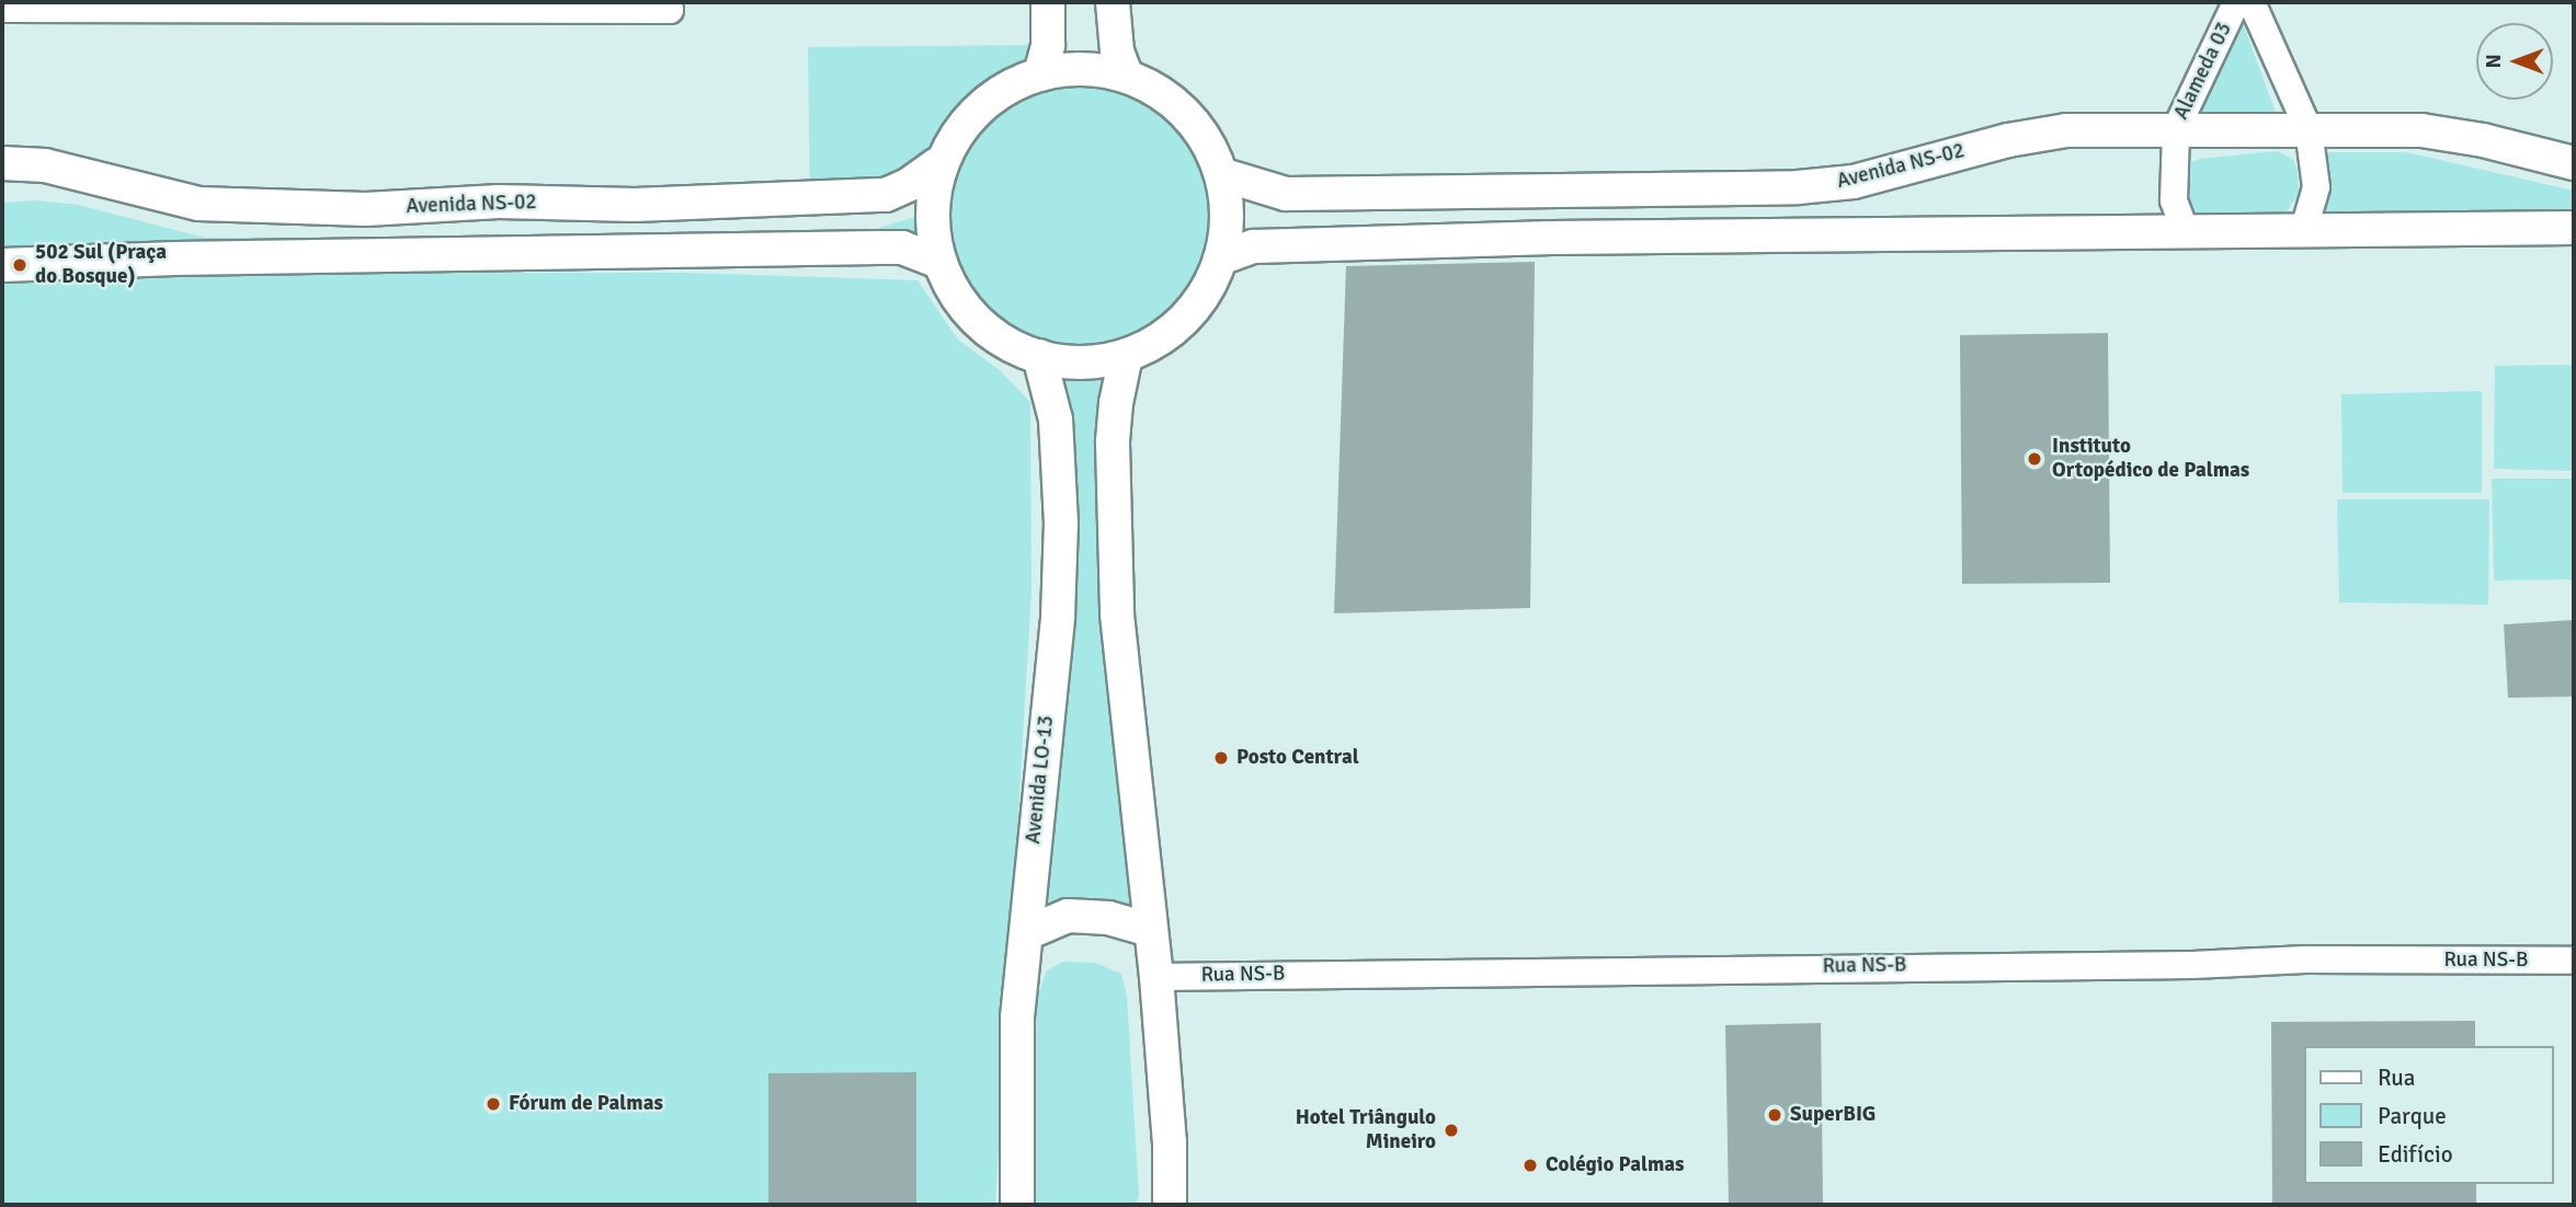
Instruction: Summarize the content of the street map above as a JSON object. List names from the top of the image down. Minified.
{"streets":{"street":["Alameda 03","Avenida NS-02","Avenida LO-13","Rua NS-B"]},"crossings":[["Alameda 03","Avenida NS-02"]],"places":["502 Sul (Praça do Bosque)","Instituto Ortopédico de Palmas","Posto Central","Fórum de Palmas","SuperBIG","Hotel Triângulo Mineiro","Colégio Palmas"],"legend":["Rua","Parque","Edifício"],"north":"left"}
